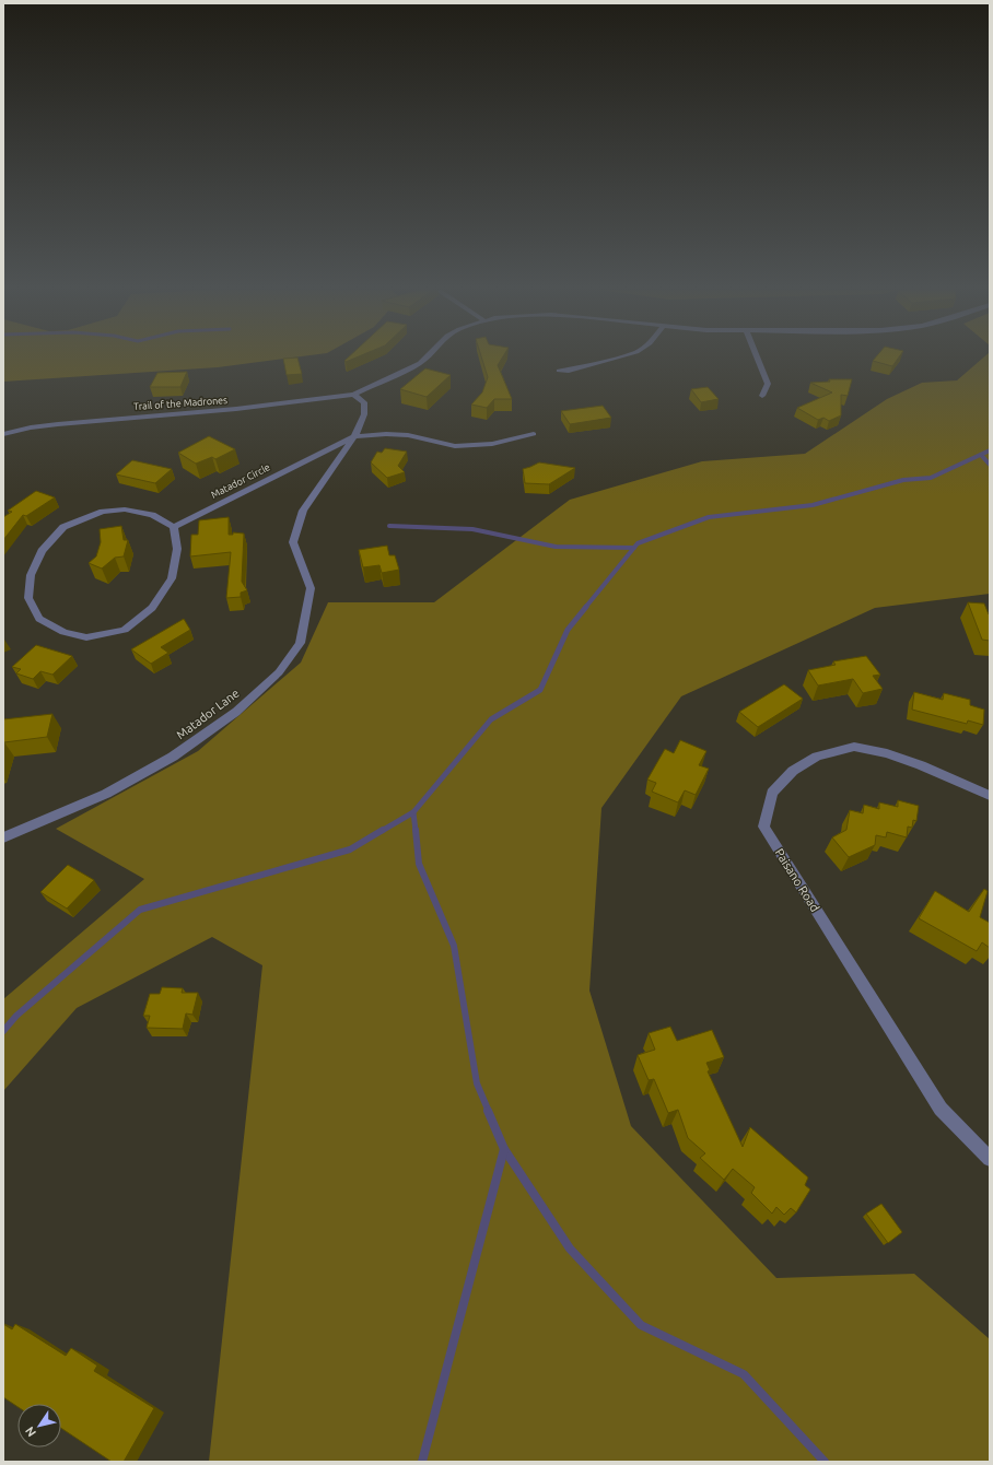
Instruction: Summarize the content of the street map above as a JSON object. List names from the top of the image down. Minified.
{"streets":{"street":["Trail of the Madrones","Matador Circle","Matador Lane","Paisano Road"]},"crossings":[["Trail of the Madrones","Matador Lane"],["Matador Circle","Matador Lane"]],"north":"bottom left"}
